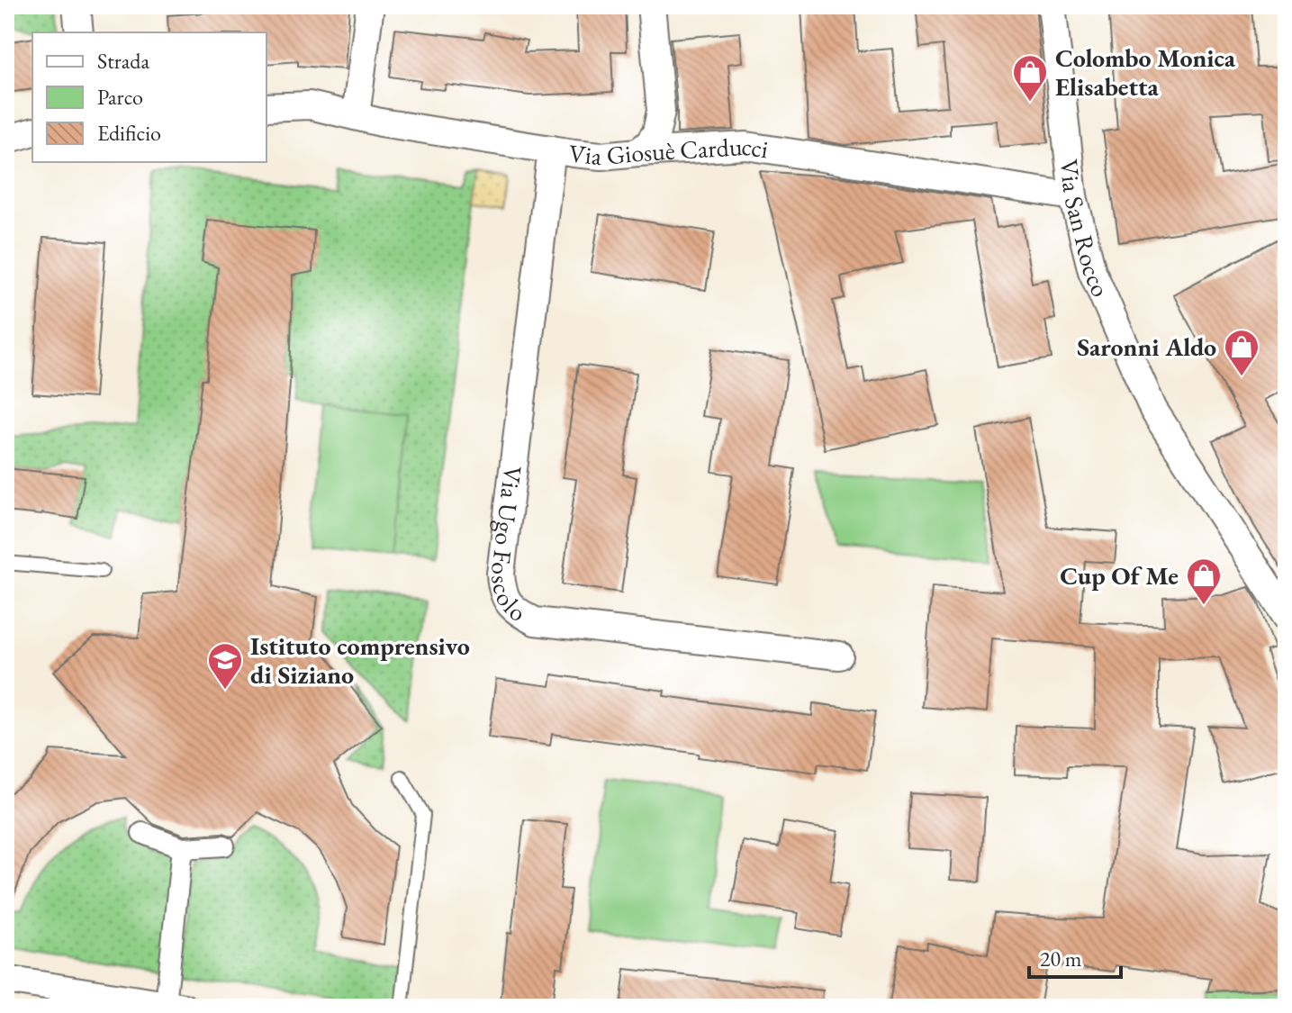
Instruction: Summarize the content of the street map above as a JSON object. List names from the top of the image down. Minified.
{"streets":{"street":["Via Giosuè Carducci","Via San Rocco","Via Ugo Foscolo"]},"crossings":[["Via Giosuè Carducci","Via San Rocco"],["Via Giosuè Carducci","Via Ugo Foscolo"]],"places":{"shop":["Colombo Monica Elisabetta","Saronni Aldo","Cup Of Me"],"school or university":["Istituto comprensivo di Siziano"]},"legend":["Strada","Parco","Edificio"],"scale_bar":"20 m"}
